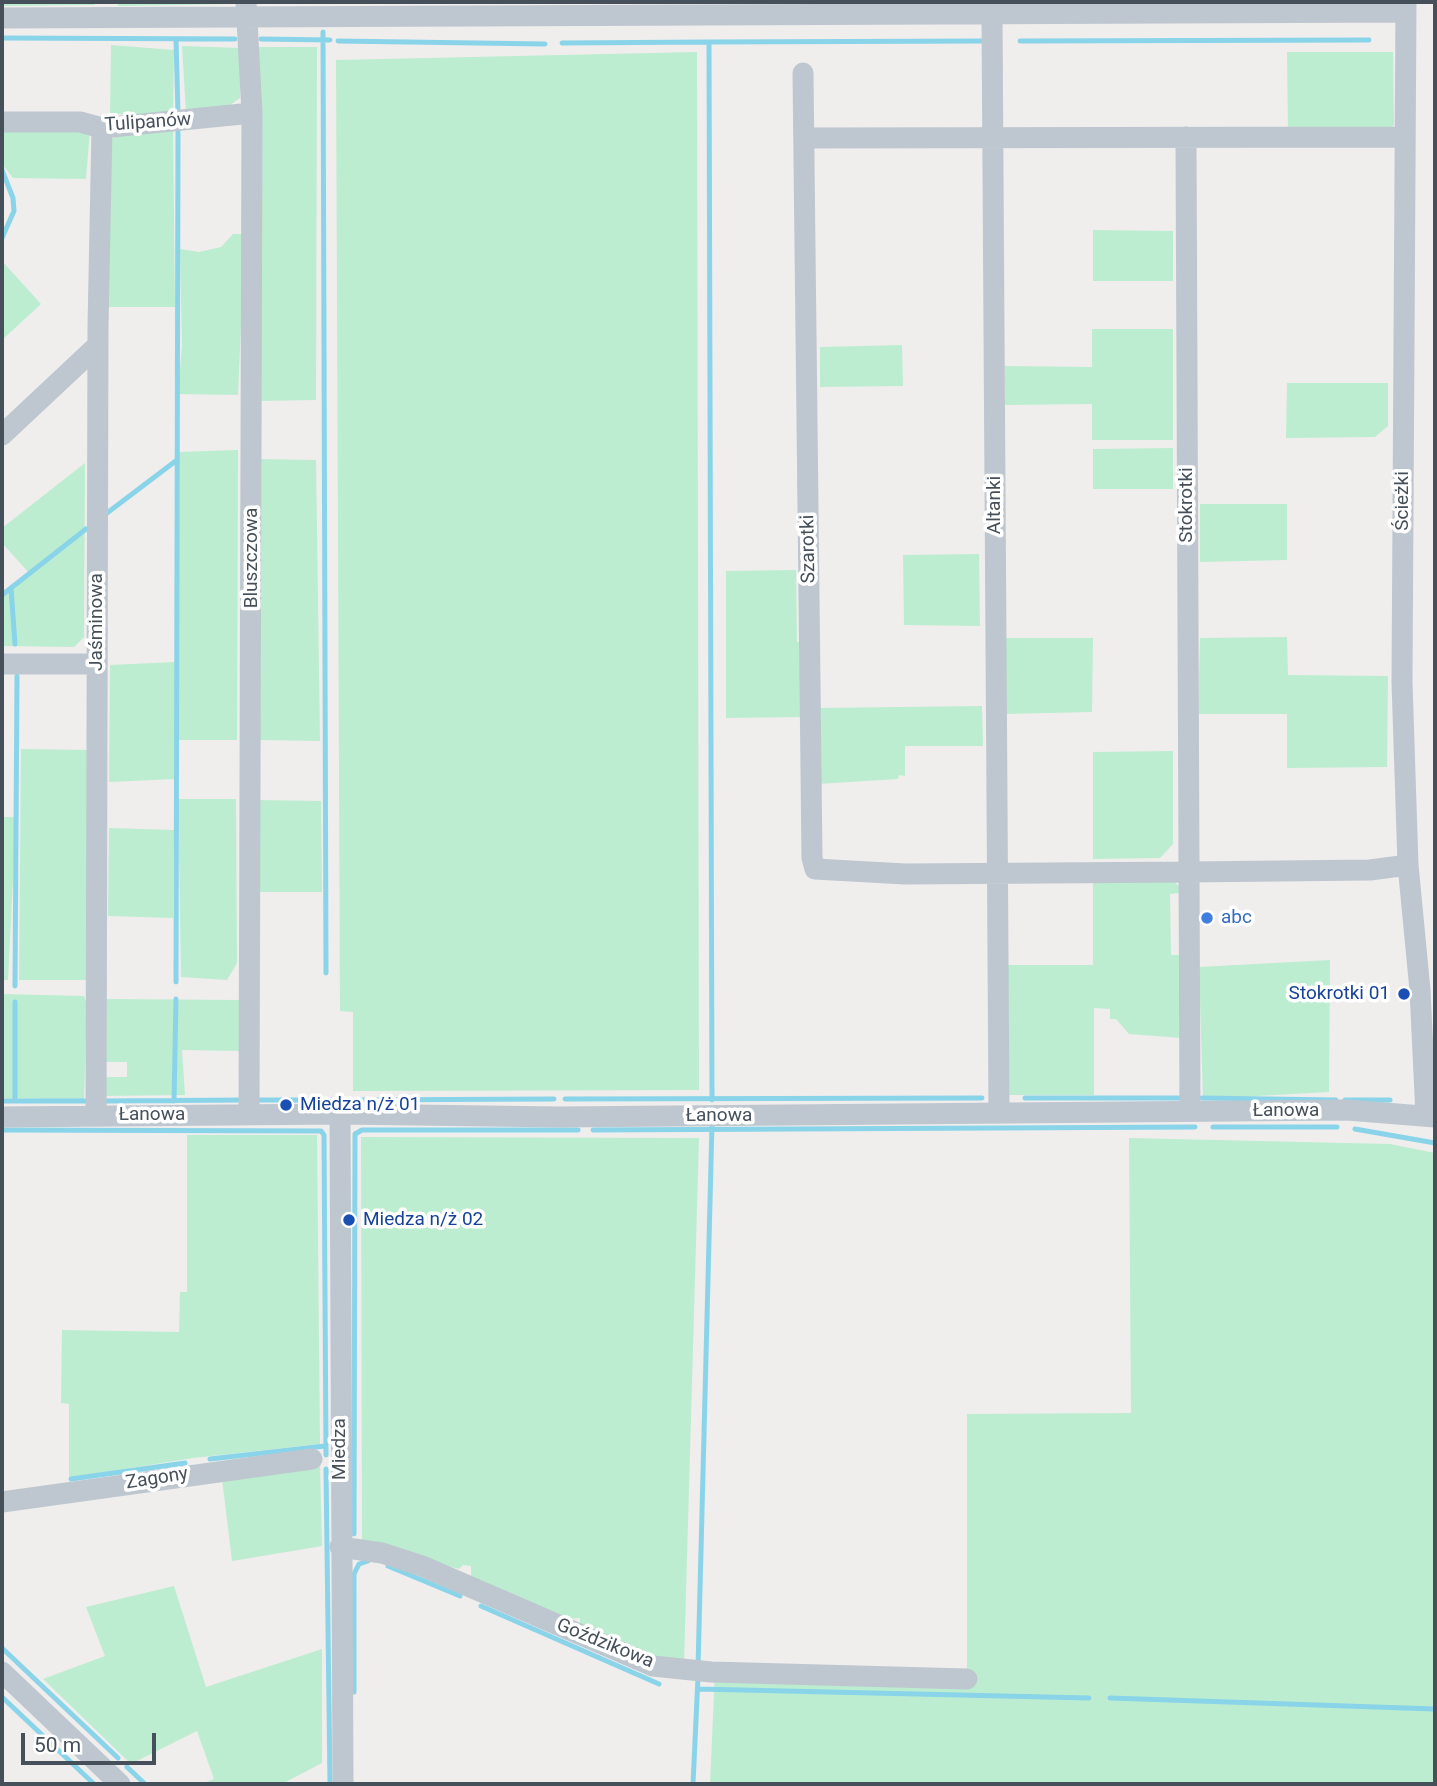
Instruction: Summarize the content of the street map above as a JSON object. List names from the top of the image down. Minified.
{"streets":{"street":["Tulipanów","Ścieżki","Altanki","Stokrotki","Szarotki","Bluszczowa","Jaśminowa","Łanowa","Miedza","Zagony","Goździkowa"]},"crossings":[["Tulipanów","Bluszczowa"],["Tulipanów","Jaśminowa"],["Ścieżki","Łanowa"],["Altanki","Szarotki"],["Altanki","Łanowa"],["Stokrotki","Łanowa"],["Bluszczowa","Łanowa"],["Jaśminowa","Łanowa"],["Łanowa","Miedza"],["Miedza","Goździkowa"]],"places":["abc","Stokrotki 01","Miedza n/ż 01","Miedza n/ż 02"],"scale_bar":"50 m"}
